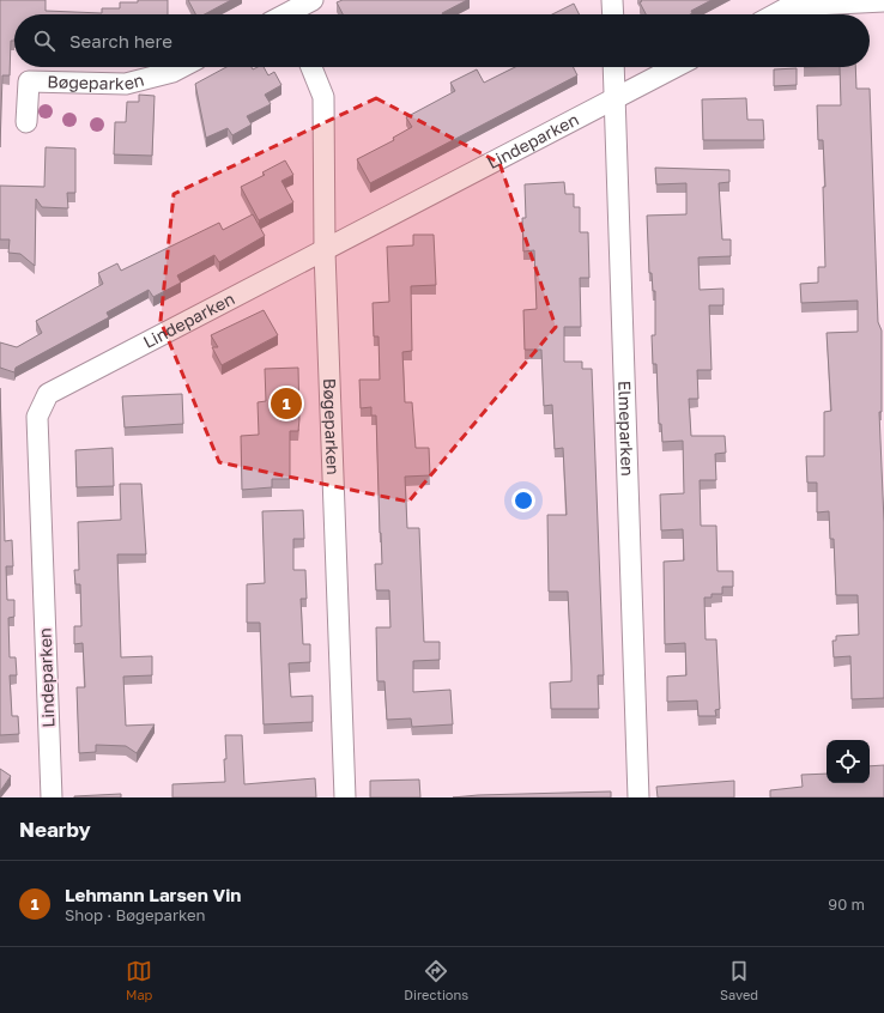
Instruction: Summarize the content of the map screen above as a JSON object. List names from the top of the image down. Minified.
{"streets":{"street":["Bøgeparken","Lindeparken","Elmeparken"]},"crossings":[["Bøgeparken","Lindeparken"],["Lindeparken","Elmeparken"]],"page":{"search":"Search here","pins":"1","heading":"Nearby","list":[{"mark":"1","name":"Lehmann Larsen Vin","note":"Shop · Bøgeparken","value":"90 m"}],"nav":["Map","Directions","Saved"]}}
